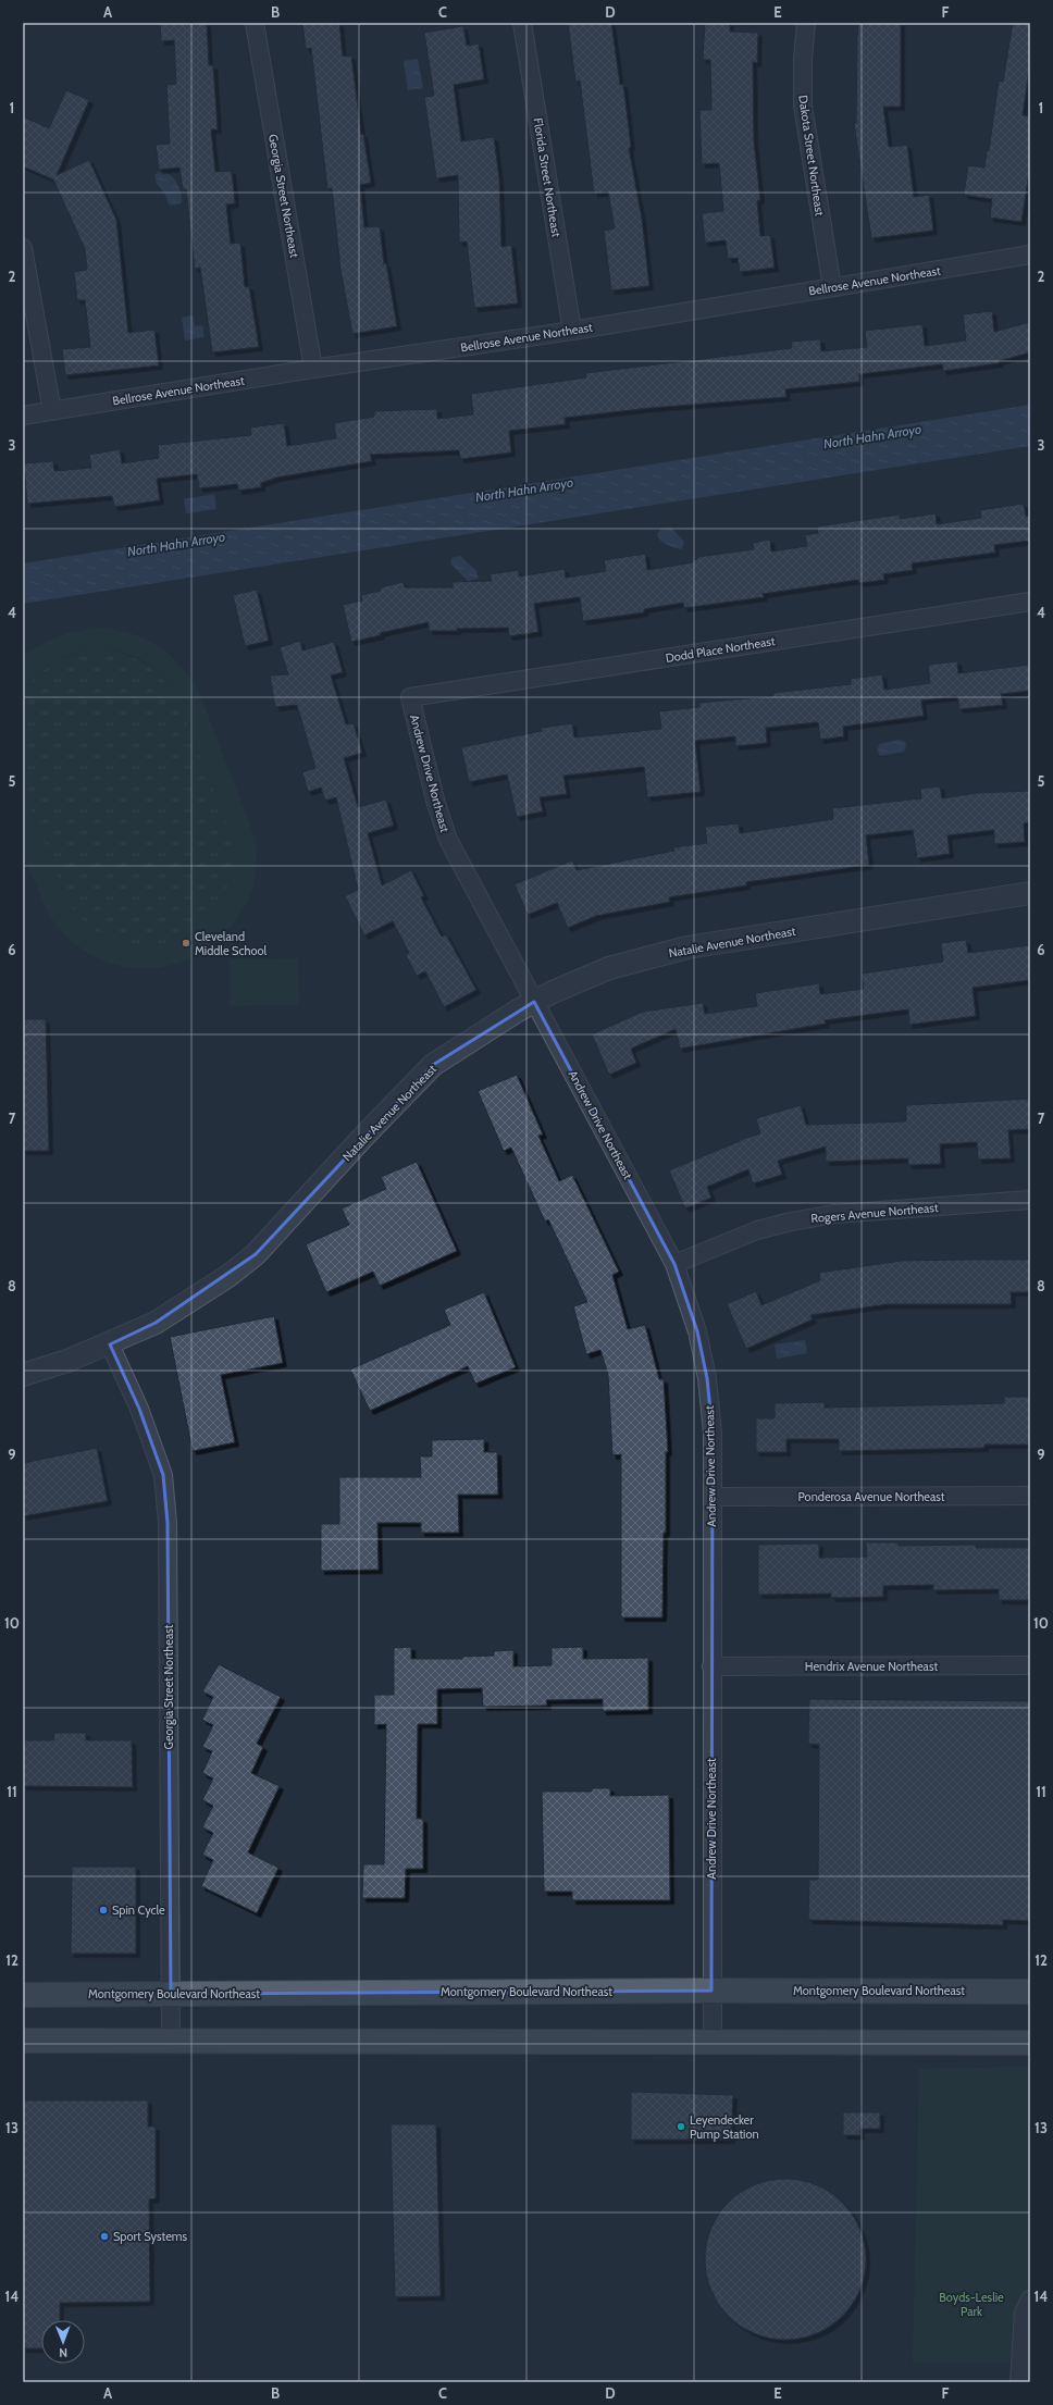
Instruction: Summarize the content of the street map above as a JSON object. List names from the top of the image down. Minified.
{"streets":{"main road":["Montgomery Boulevard Northeast"],"street":["Dakota Street Northeast","Florida Street Northeast","Georgia Street Northeast","Bellrose Avenue Northeast","Dodd Place Northeast","Andrew Drive Northeast","Natalie Avenue Northeast","Rogers Avenue Northeast","Ponderosa Avenue Northeast","Hendrix Avenue Northeast"]},"crossings":[["Dakota Street Northeast","Bellrose Avenue Northeast"],["Florida Street Northeast","Bellrose Avenue Northeast"],["Georgia Street Northeast","Bellrose Avenue Northeast"],["Georgia Street Northeast","Natalie Avenue Northeast"],["Georgia Street Northeast","Montgomery Boulevard Northeast"],["Dodd Place Northeast","Andrew Drive Northeast"],["Andrew Drive Northeast","Natalie Avenue Northeast"],["Andrew Drive Northeast","Rogers Avenue Northeast"],["Andrew Drive Northeast","Ponderosa Avenue Northeast"],["Andrew Drive Northeast","Hendrix Avenue Northeast"],["Andrew Drive Northeast","Montgomery Boulevard Northeast"]],"water":["North Hahn Arroyo"],"parks":["Boyds-Leslie Park"],"places":["Cleveland Middle School","Spin Cycle","Leyendecker Pump Station","Sport Systems"],"north":"bottom","grid":{"columns":["A","B","C","D","E","F"],"rows":["1","2","3","4","5","6","7","8","9","10","11","12","13","14"]}}
